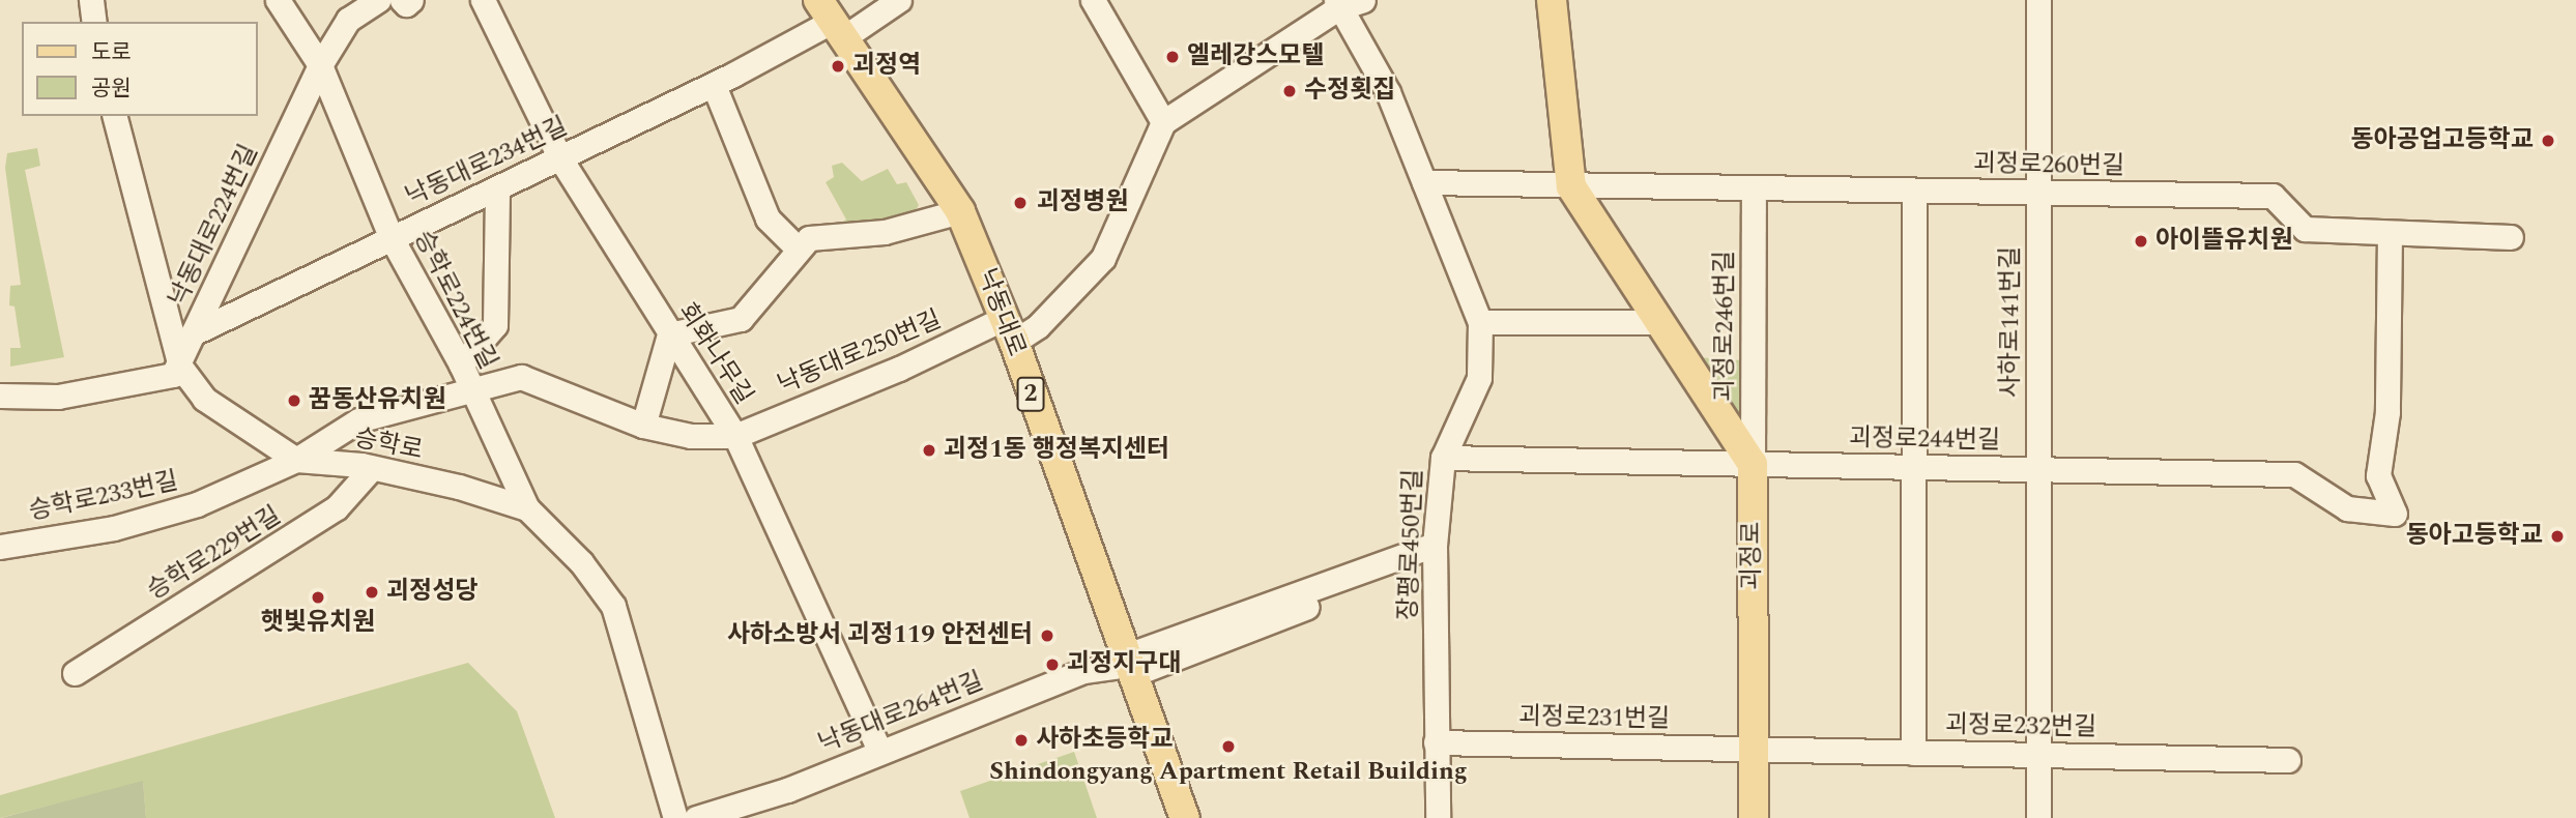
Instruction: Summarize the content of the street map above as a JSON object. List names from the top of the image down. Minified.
{"streets":{"main road":["낙동대로","2","괴정로"],"street":["낙동대로234번길","괴정로260번길","낙동대로224번길","승학로224번길","사하로141번길","괴정로246번길","낙동대로250번길","회화나무길","괴정로244번길","승학로","승학로233번길","장평로450번길","승학로229번길","낙동대로264번길","괴정로231번길","괴정로232번길"]},"crossings":[["낙동대로234번길","낙동대로224번길"],["낙동대로234번길","승학로224번길"],["낙동대로234번길","낙동대로"],["낙동대로234번길","회화나무길"],["괴정로260번길","사하로141번길"],["괴정로260번길","괴정로246번길"],["괴정로260번길","괴정로244번길"],["낙동대로224번길","승학로224번길"],["승학로224번길","승학로"],["승학로224번길","승학로233번길"],["낙동대로","낙동대로250번길"],["낙동대로","낙동대로264번길"],["사하로141번길","괴정로244번길"],["사하로141번길","괴정로232번길"],["괴정로246번길","괴정로244번길"],["괴정로246번길","괴정로"],["낙동대로250번길","회화나무길"],["낙동대로250번길","승학로233번길"],["회화나무길","승학로233번길"],["회화나무길","낙동대로264번길"],["괴정로244번길","장평로450번길"],["괴정로244번길","괴정로"],["승학로","승학로233번길"],["승학로","승학로229번길"],["장평로450번길","낙동대로264번길"],["장평로450번길","괴정로231번길"],["괴정로","괴정로231번길"],["괴정로","괴정로232번길"],["괴정로231번길","괴정로232번길"]],"places":["엘레강스모텔","괴정역","수정횟집","동아공업고등학교","괴정병원","아이뜰유치원","꿈동산유치원","괴정1동 행정복지센터","동아고등학교","괴정성당","햇빛유치원","사하소방서 괴정119 안전센터","괴정지구대","사하초등학교","Shindongyang Apartment Retail Building"],"legend":["도로","공원"]}
